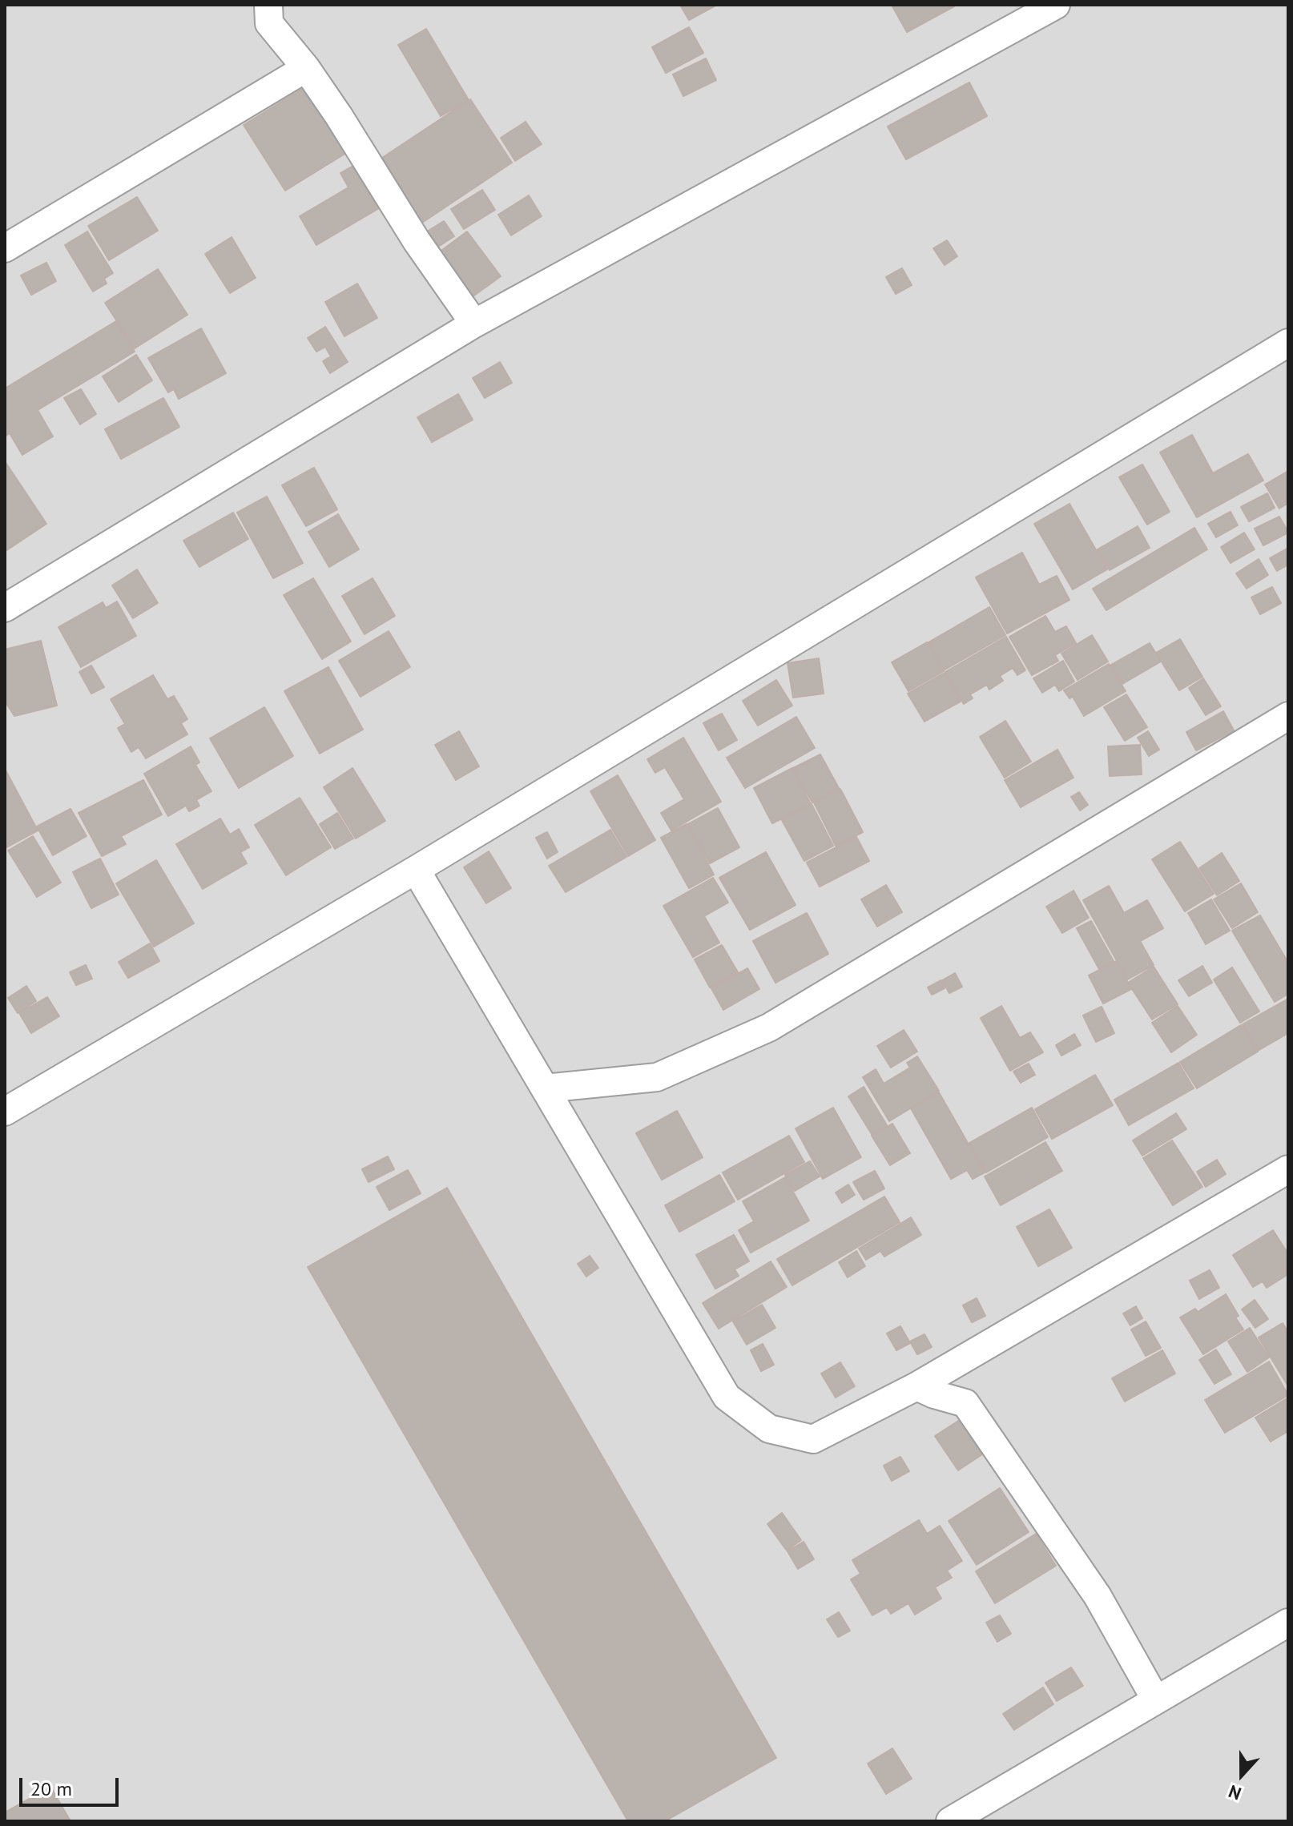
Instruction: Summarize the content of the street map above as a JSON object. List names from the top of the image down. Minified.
{"scale_bar":"20 m","north":"bottom"}
